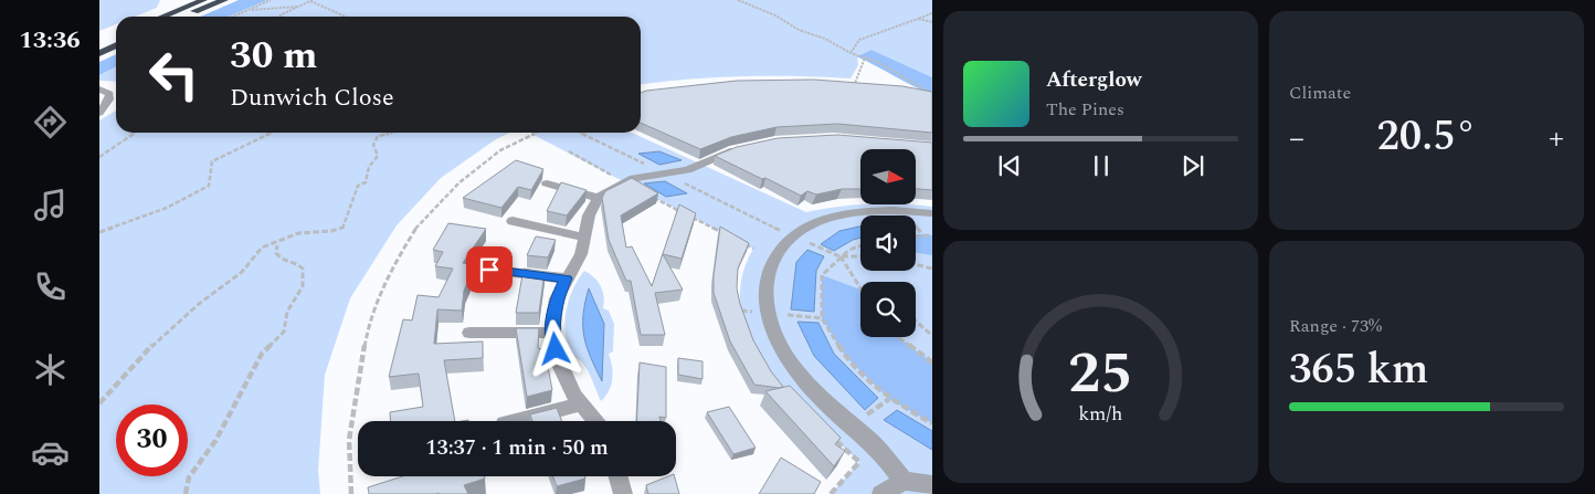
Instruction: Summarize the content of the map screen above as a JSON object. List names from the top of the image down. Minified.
{"north":"right","page":{"tabs":"13:36","tile":["Climate",["Range · 73%","365 km"]],"turn":["30 m","Dunwich Close"],"song":["Afterglow","The Pines"],"heat":["−","20.5°","+"],"limit":"30","trip":"13:37 · 1 min · 50 m","gauge":["25","km/h"]}}
